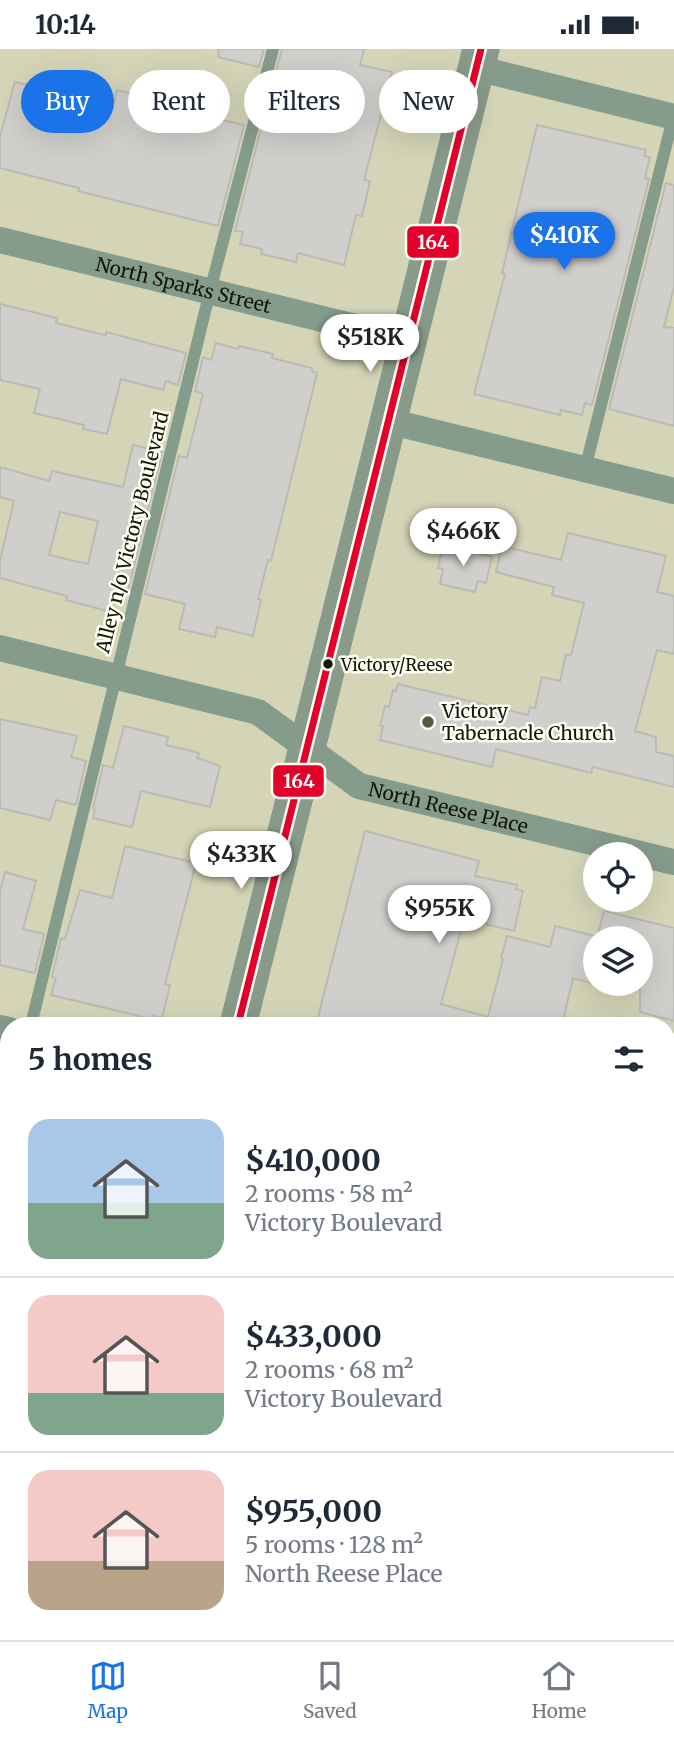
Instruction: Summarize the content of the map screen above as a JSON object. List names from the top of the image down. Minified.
{"streets":{"street":["North Sparks Street","North Reese Place"],"lane":["Alley n/o Victory Boulevard"]},"crossings":[["North Sparks Street","Alley n/o Victory Boulevard"],["Alley n/o Victory Boulevard","North Reese Place"]],"places":["Victory/Reese","Victory Tabernacle Church"],"lines":["transit line 164"],"page":{"status":"10:14","chip":["Buy","Rent","Filters","New"],"price":["$410K","$518K","$466K","$433K","$955K"],"heading":"5 homes","list":[{"name":"$410,000","note":"2 rooms · 58 m² · Victory Boulevard"},{"name":"$433,000","note":"2 rooms · 68 m² · Victory Boulevard"},{"name":"$955,000","note":"5 rooms · 128 m² · North Reese Place"}],"tabs":["Map","Saved","Home"]}}
